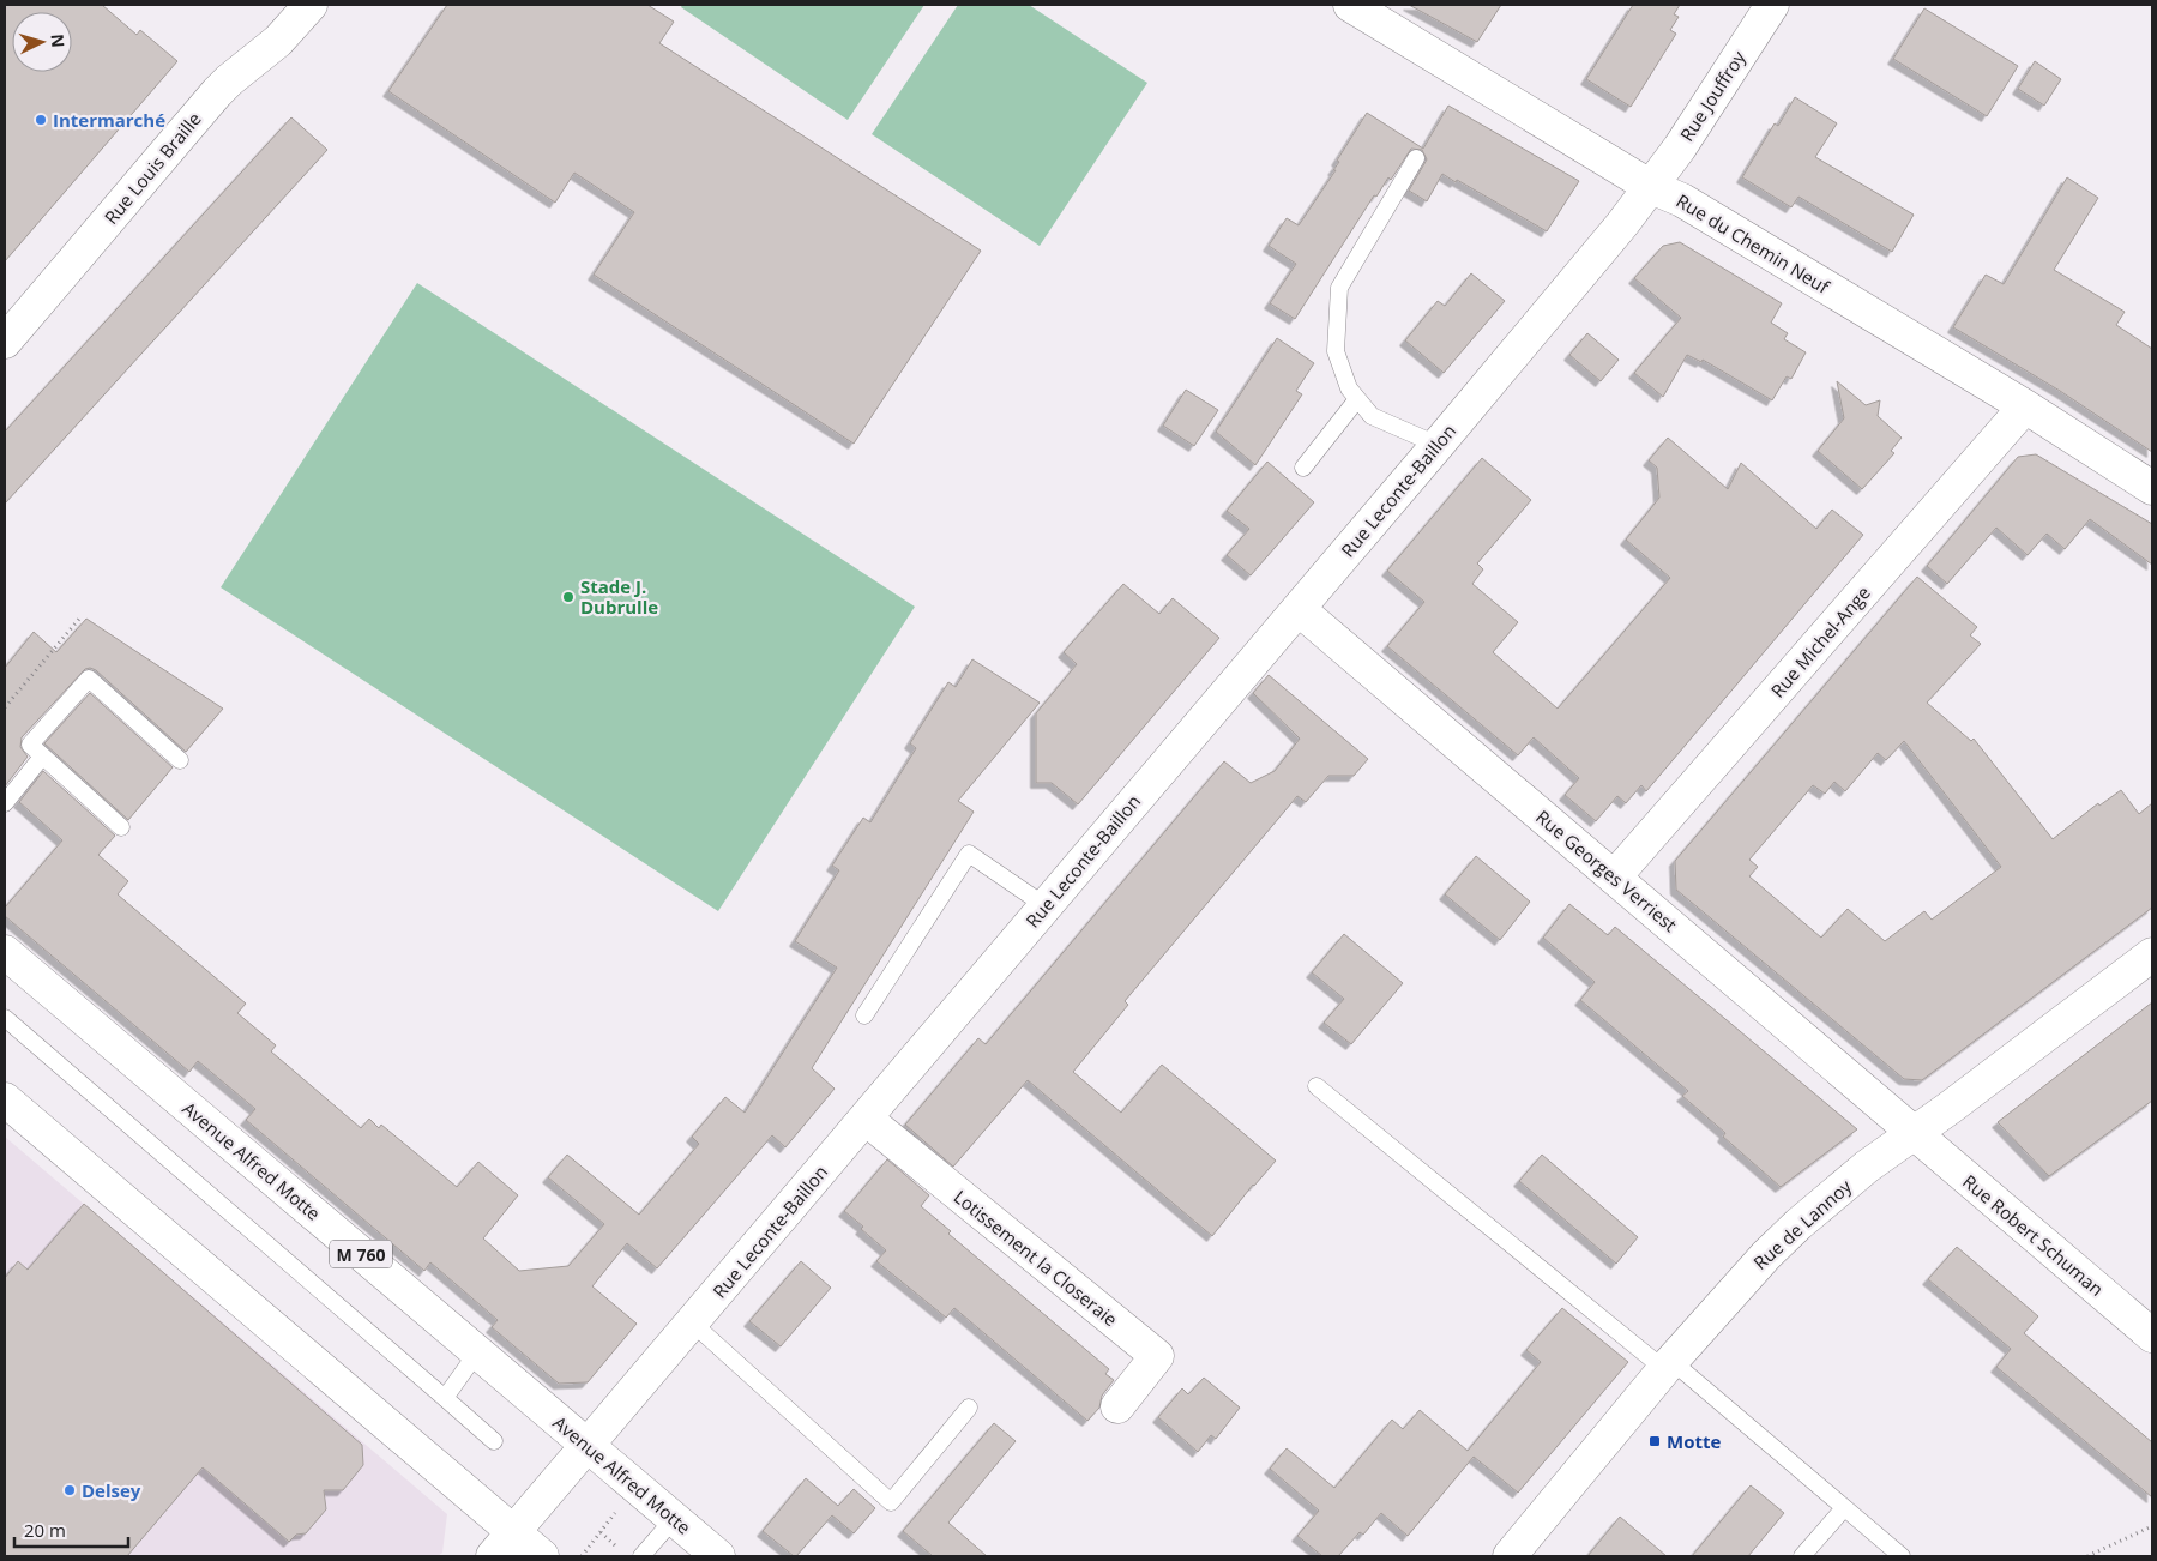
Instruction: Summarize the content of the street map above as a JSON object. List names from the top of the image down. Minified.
{"streets":{"street":["Rue Jouffroy","Rue Louis Braille","Rue du Chemin Neuf","Rue Leconte-Baillon","Rue Michel-Ange","Rue Georges Verriest","Avenue Alfred Motte","Rue de Lannoy","Rue Robert Schuman","M 760","Lotissement la Closeraie"]},"crossings":[["Rue Jouffroy","Rue du Chemin Neuf"],["Rue Jouffroy","Rue Leconte-Baillon"],["Rue du Chemin Neuf","Rue Leconte-Baillon"],["Rue du Chemin Neuf","Rue Michel-Ange"],["Rue Leconte-Baillon","Rue Georges Verriest"],["Rue Leconte-Baillon","Avenue Alfred Motte"],["Rue Leconte-Baillon","Lotissement la Closeraie"],["Rue Michel-Ange","Rue Georges Verriest"],["Rue Georges Verriest","Rue de Lannoy"],["Rue Georges Verriest","Rue Robert Schuman"],["Rue de Lannoy","Rue Robert Schuman"]],"places":{"other":["Intermarché","Stade J. Dubrulle","Delsey"],"transit":["Motte"]},"scale_bar":"20 m","north":"right"}
